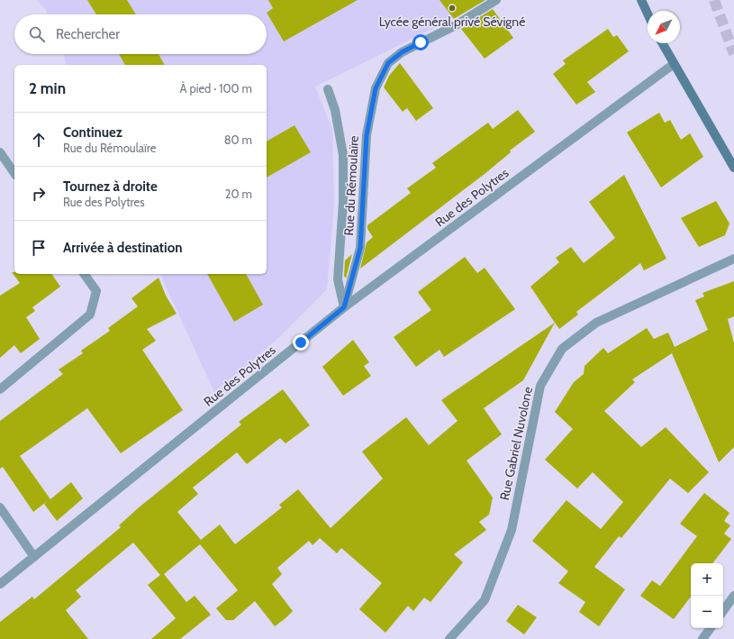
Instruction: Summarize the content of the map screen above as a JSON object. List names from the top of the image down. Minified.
{"streets":{"street":["Rue du Rémoulaïre","Rue des Polytres","Rue Gabriel Nuvolone"]},"crossings":[["Rue du Rémoulaïre","Rue des Polytres"]],"places":["Lycée général privé Sévigné"],"north":"bottom left","page":{"search":"Rechercher","heading":["2 min","À pied · 100 m"],"list":[["Continuez","Rue du Rémoulaïre","80 m"],["Tournez à droite","Rue des Polytres","20 m"],"Arrivée à destination"],"map_buttons":["+","−"]}}
